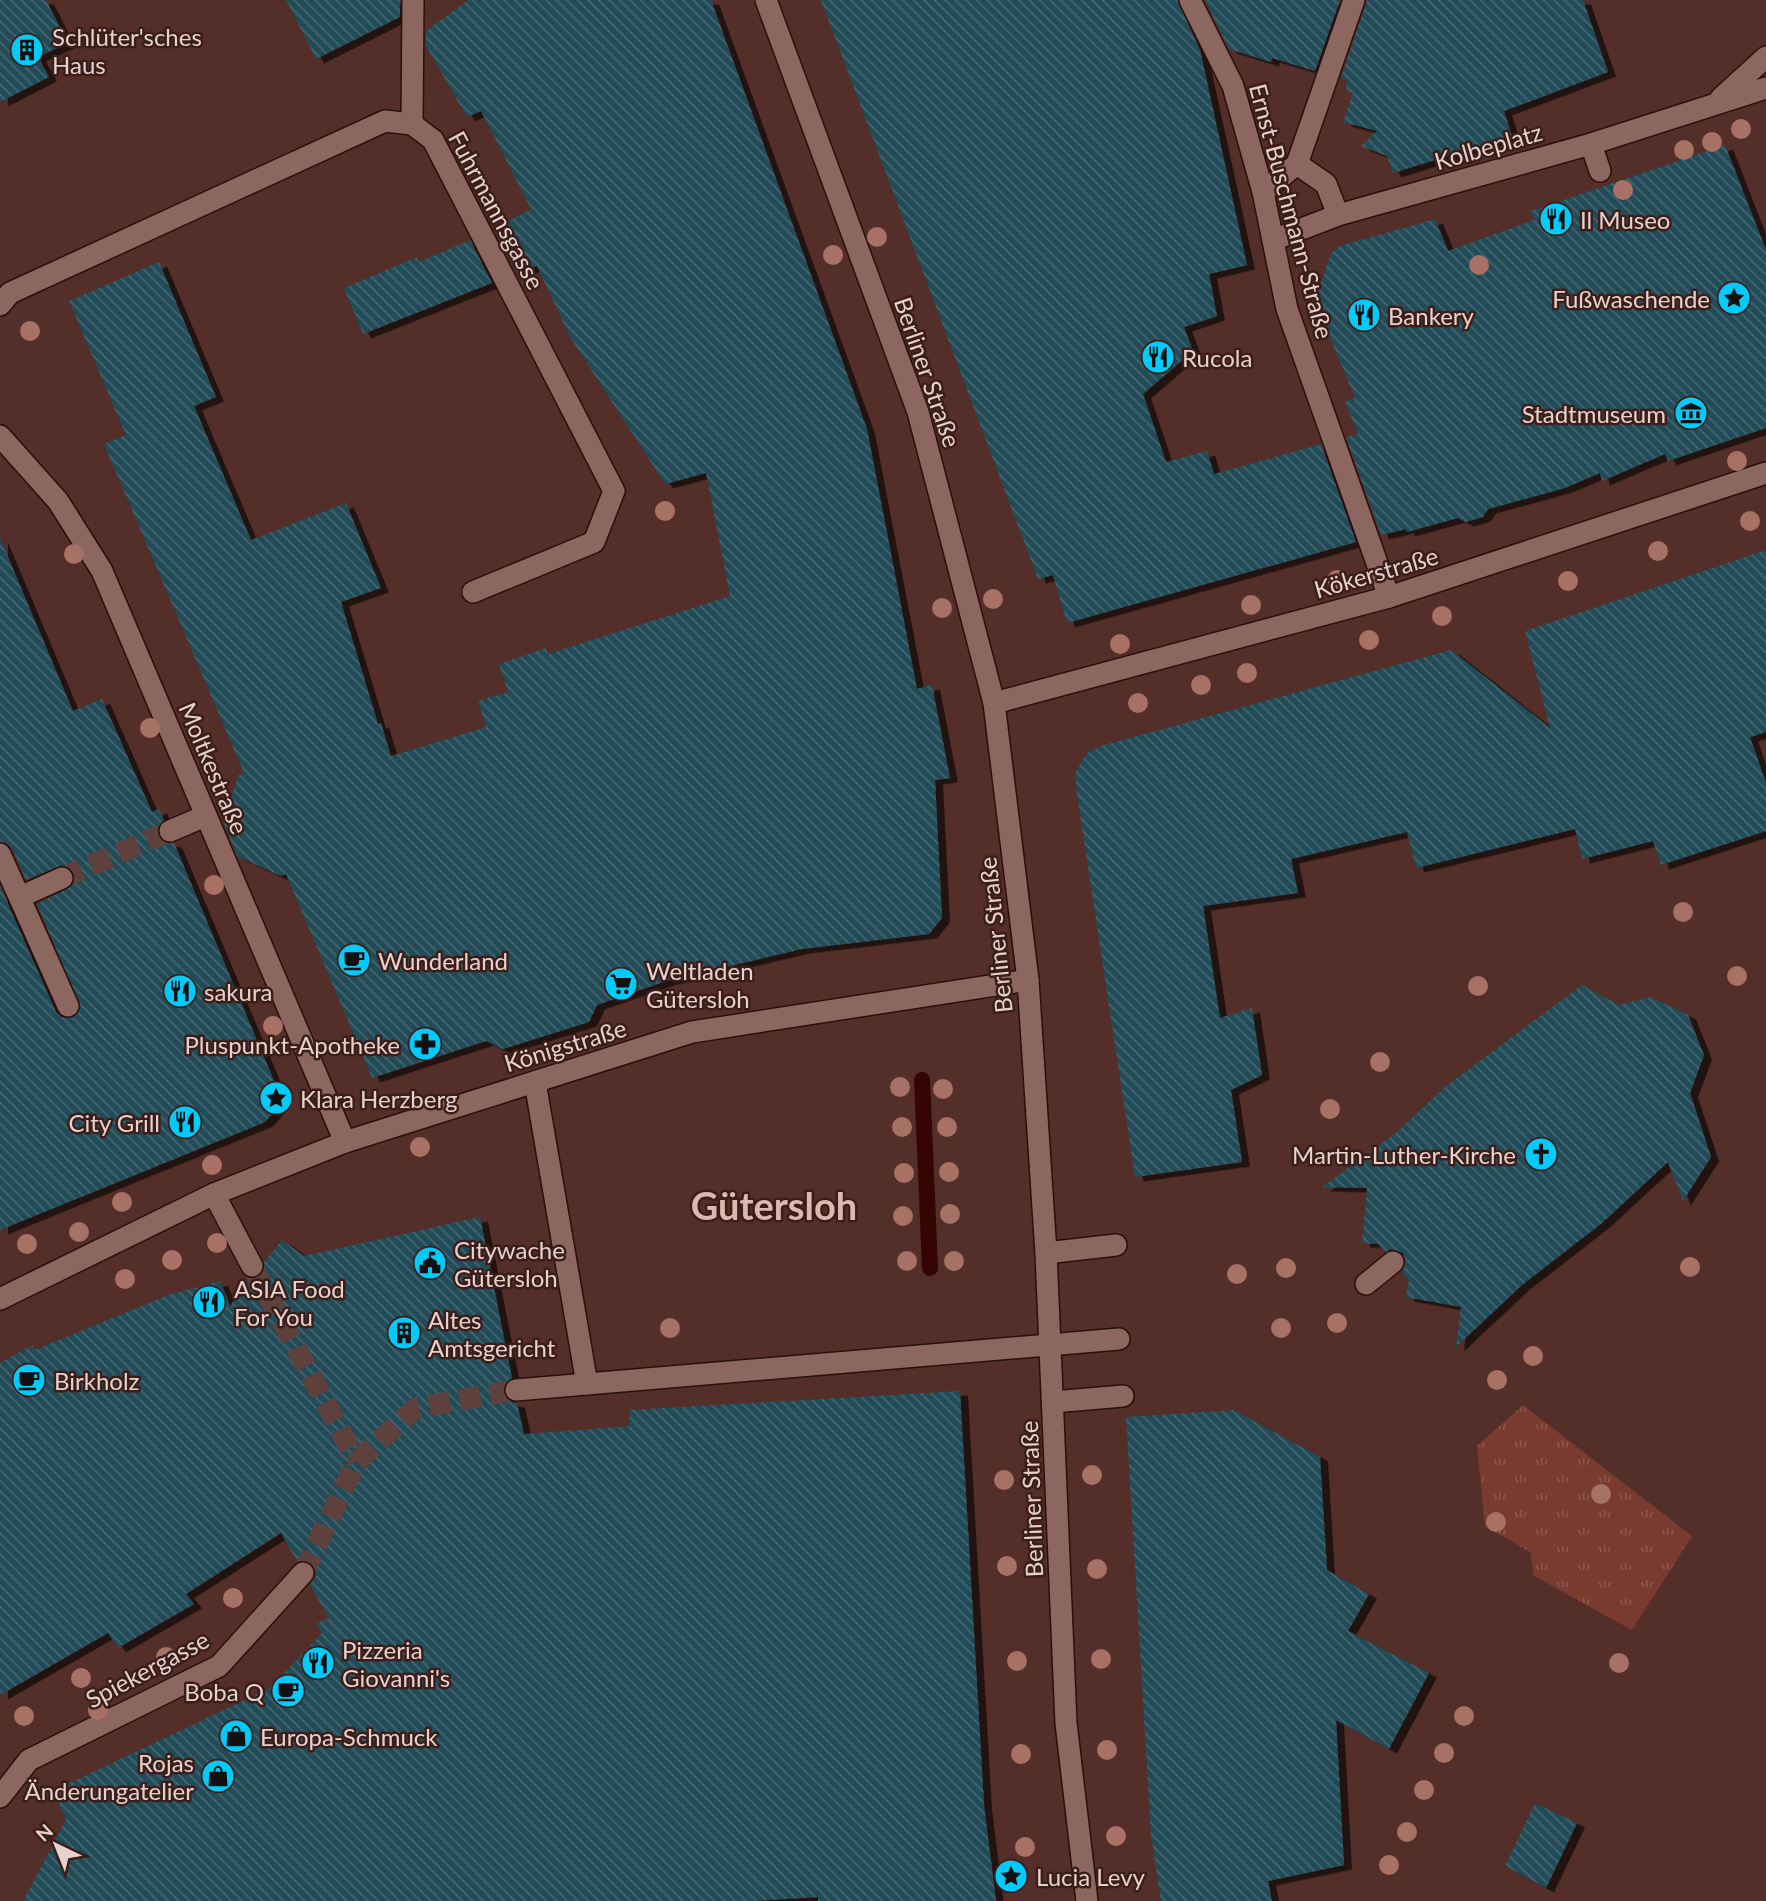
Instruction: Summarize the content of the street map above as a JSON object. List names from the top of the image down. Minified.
{"streets":{"street":["Kolbeplatz","Fuhrmannsgasse","Ernst-Buschmann-Straße","Berliner Straße","Kökerstraße","Moltkestraße","Königstraße","Spiekergasse"]},"crossings":[["Kolbeplatz","Ernst-Buschmann-Straße"],["Ernst-Buschmann-Straße","Kökerstraße"],["Berliner Straße","Kökerstraße"],["Berliner Straße","Königstraße"],["Moltkestraße","Königstraße"]],"districts":["Gütersloh"],"places":{"building":["Schlüter'sches Haus","Altes Amtsgericht"],"restaurant":["Il Museo","Bankery","Rucola","sakura","City Grill","ASIA Food For You","Pizzeria Giovanni's"],"place":["Fußwaschende","Klara Herzberg","Lucia Levy"],"museum":["Stadtmuseum"],"cafe":["Wunderland","Birkholz","Boba Q"],"supermarket":["Weltladen Gütersloh"],"pharmacy":["Pluspunkt-Apotheke"],"church":["Martin-Luther-Kirche"],"public building":["Citywache Gütersloh"],"shop":["Europa-Schmuck","Rojas Änderungatelier"]},"north":"top left"}
